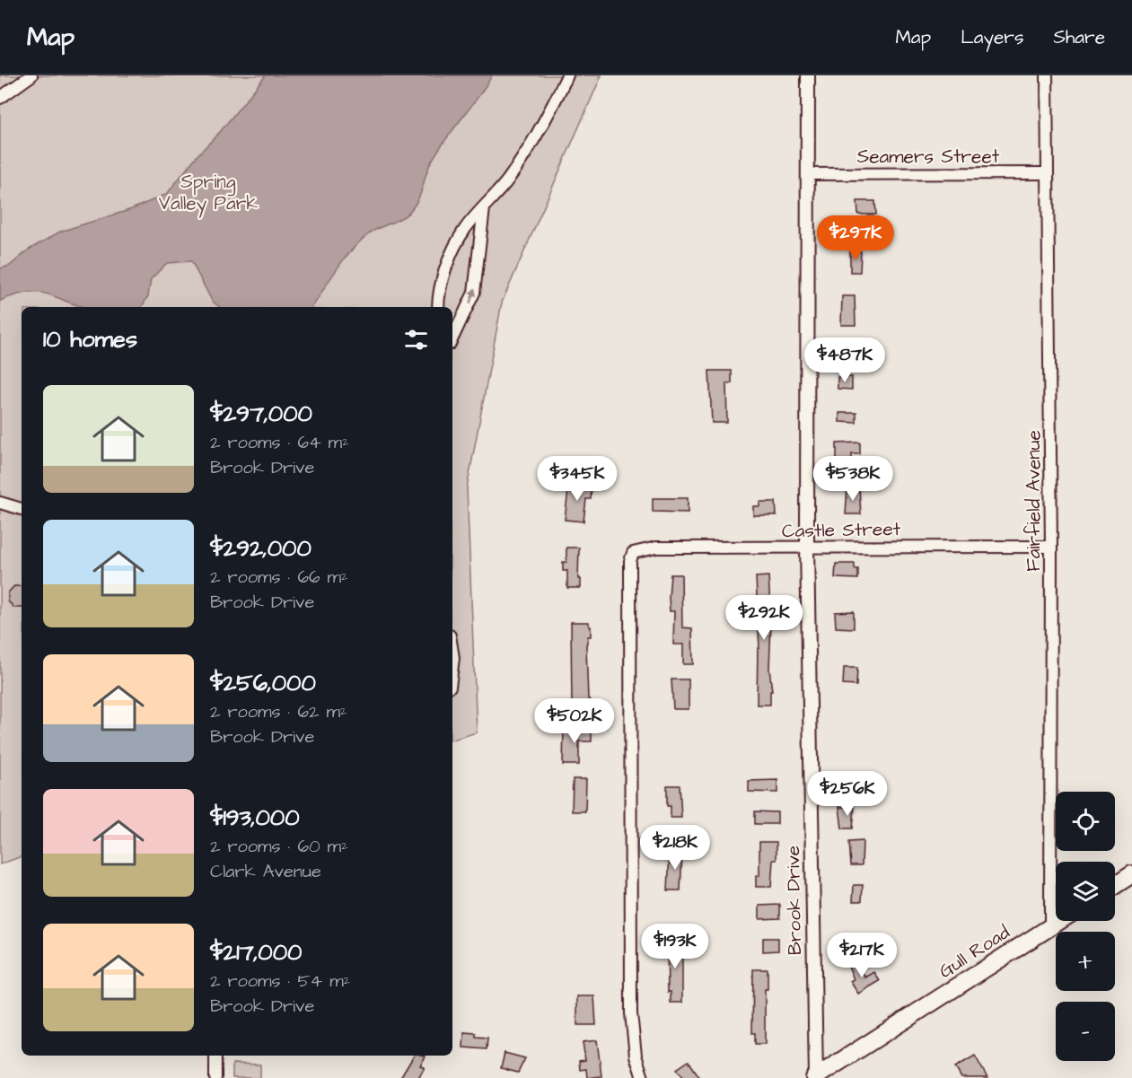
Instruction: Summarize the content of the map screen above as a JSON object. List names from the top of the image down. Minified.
{"streets":{"main road":["Gull Road"],"street":["Seamers Street","Fairfield Avenue","Castle Street","Brook Drive"]},"crossings":[["Seamers Street","Fairfield Avenue"],["Seamers Street","Brook Drive"],["Fairfield Avenue","Castle Street"],["Fairfield Avenue","Gull Road"],["Castle Street","Brook Drive"],["Brook Drive","Gull Road"]],"parks":["Spring Valley Park"],"page":{"header":"Map","nav":["Map","Layers","Share"],"price":["$297K","$487K","$345K","$538K","$292K","$502K","$256K","$218K","$193K","$217K"],"heading":"10 homes","list":[{"name":"$297,000","note":"2 rooms · 64 m² · Brook Drive"},{"name":"$292,000","note":"2 rooms · 66 m² · Brook Drive"},{"name":"$256,000","note":"2 rooms · 62 m² · Brook Drive"},{"name":"$193,000","note":"2 rooms · 60 m² · Clark Avenue"},{"name":"$217,000","note":"2 rooms · 54 m² · Brook Drive"}],"map_buttons":["+","−"]}}
